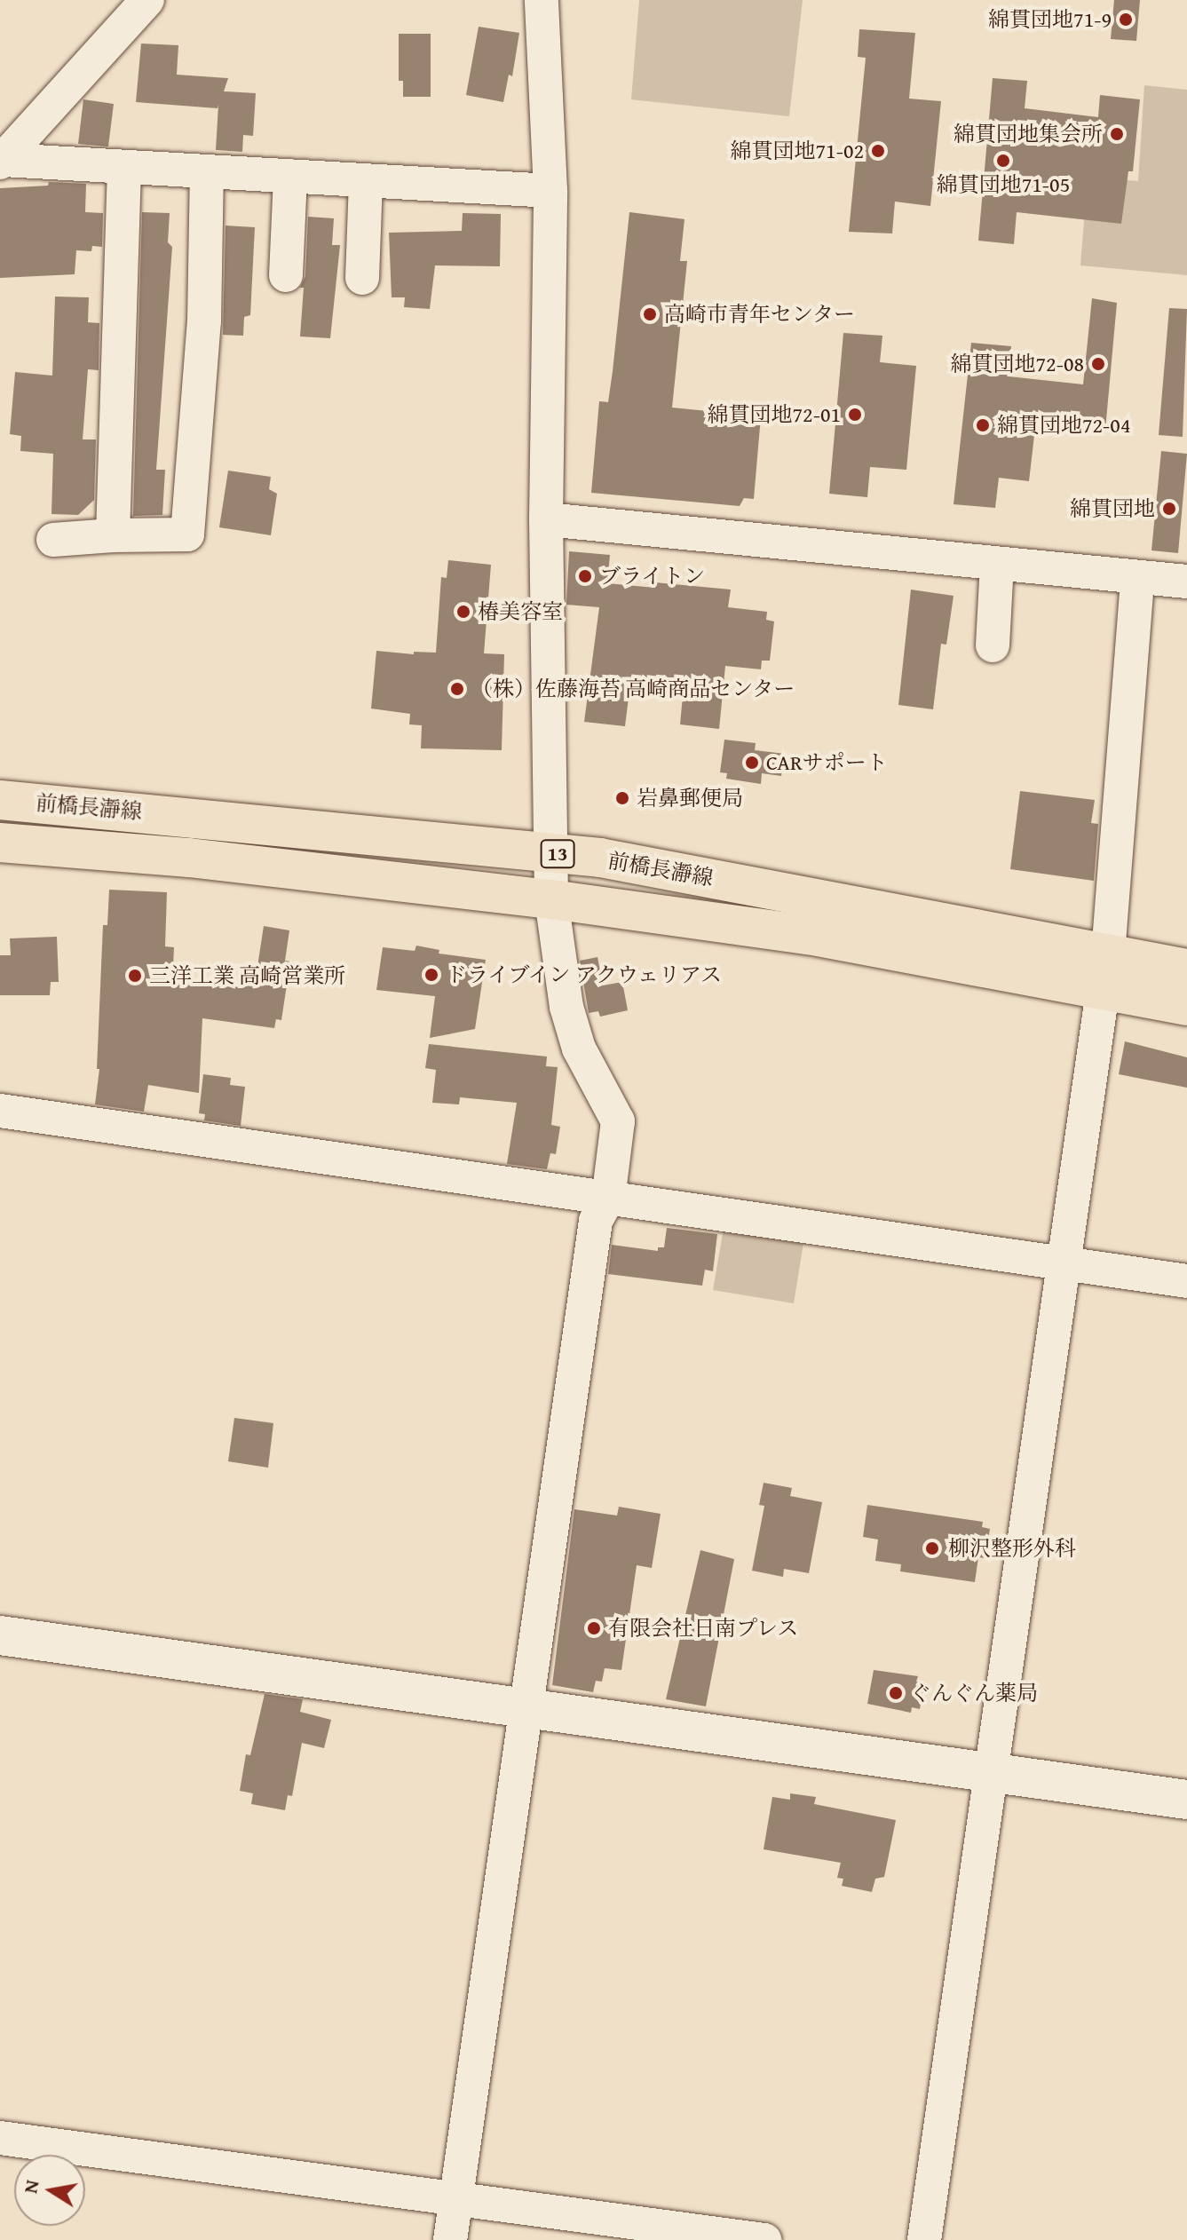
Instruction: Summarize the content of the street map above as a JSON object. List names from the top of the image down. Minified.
{"streets":{"main road":["前橋長瀞線","13"]},"places":["綿貫団地71-9","綿貫団地集会所","綿貫団地71-02","綿貫団地71-05","高崎市青年センター","綿貫団地72-08","綿貫団地72-01","綿貫団地72-04","綿貫団地","ブライトン","椿美容室","（株）佐藤海苔 高崎商品センター","CARサポート","岩鼻郵便局","ドライブイン アクウェリアス","三洋工業 高崎営業所","柳沢整形外科","有限会社日南プレス","ぐんぐん薬局"],"north":"left"}
